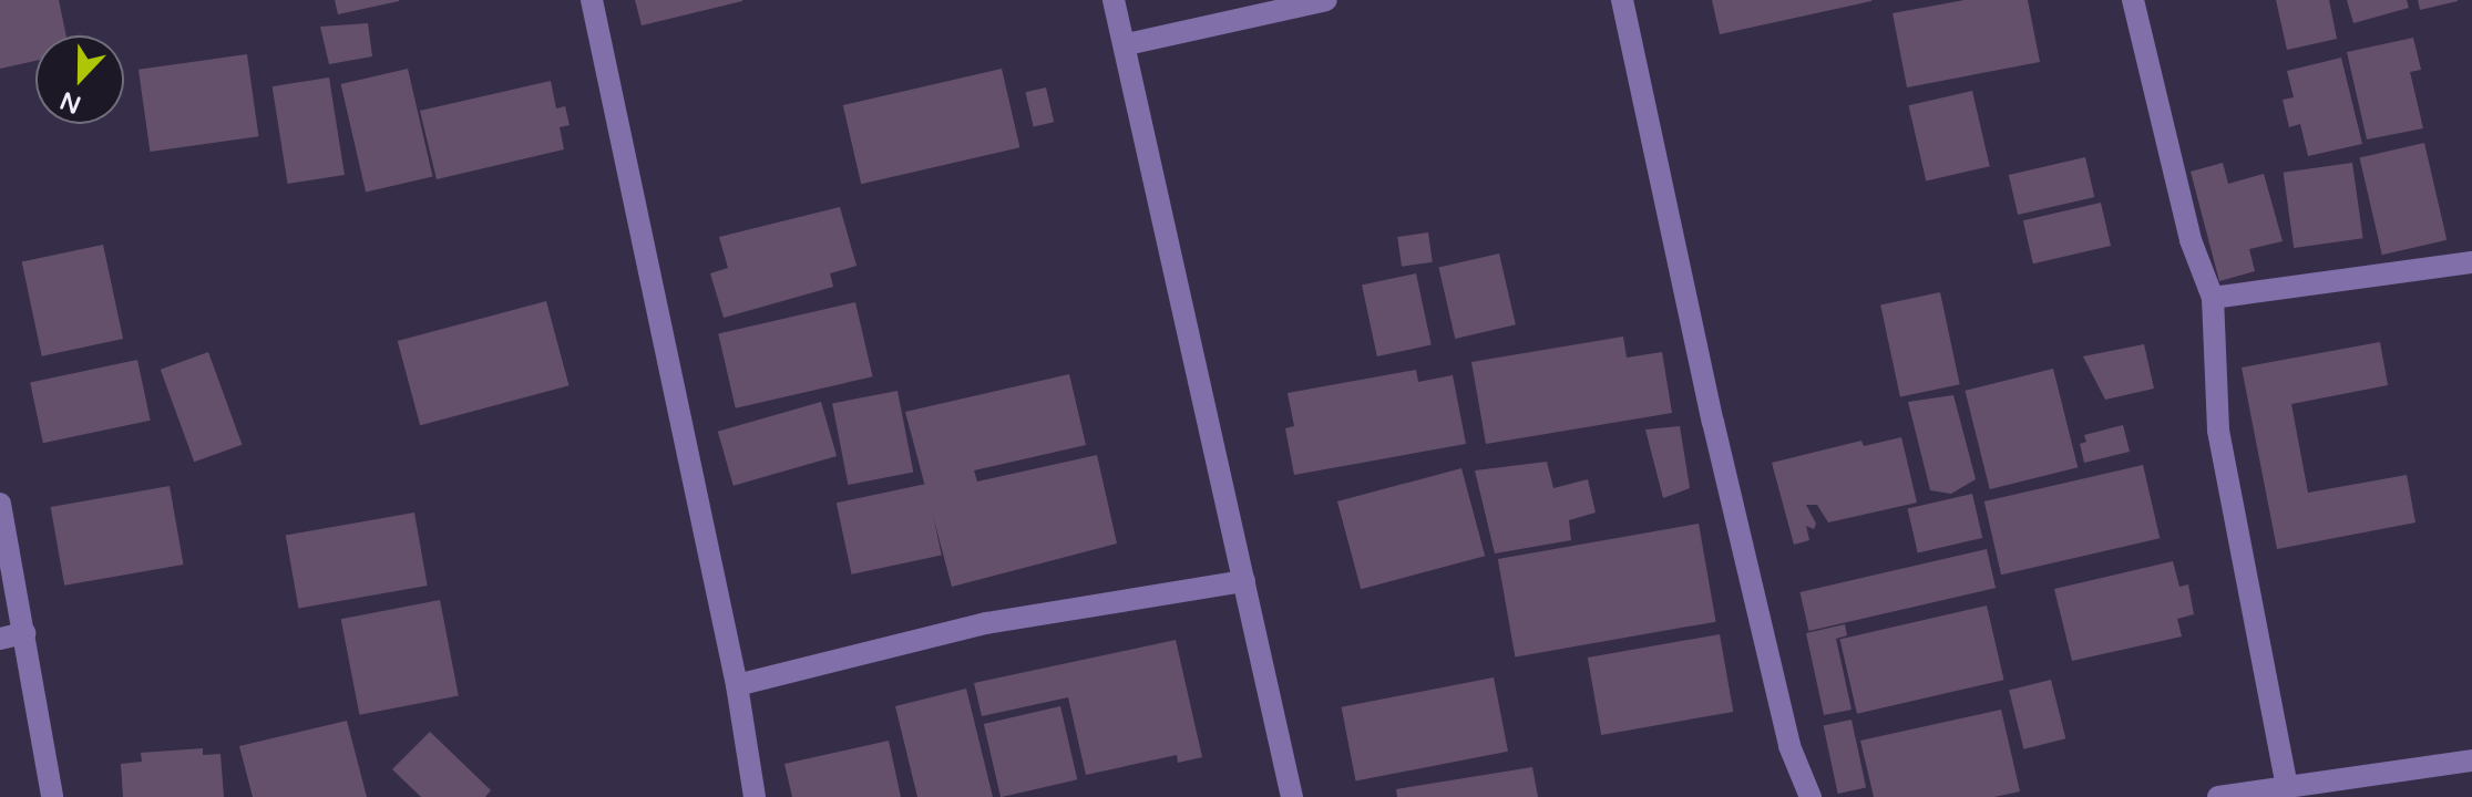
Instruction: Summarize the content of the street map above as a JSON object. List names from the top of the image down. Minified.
{"north":"bottom"}
